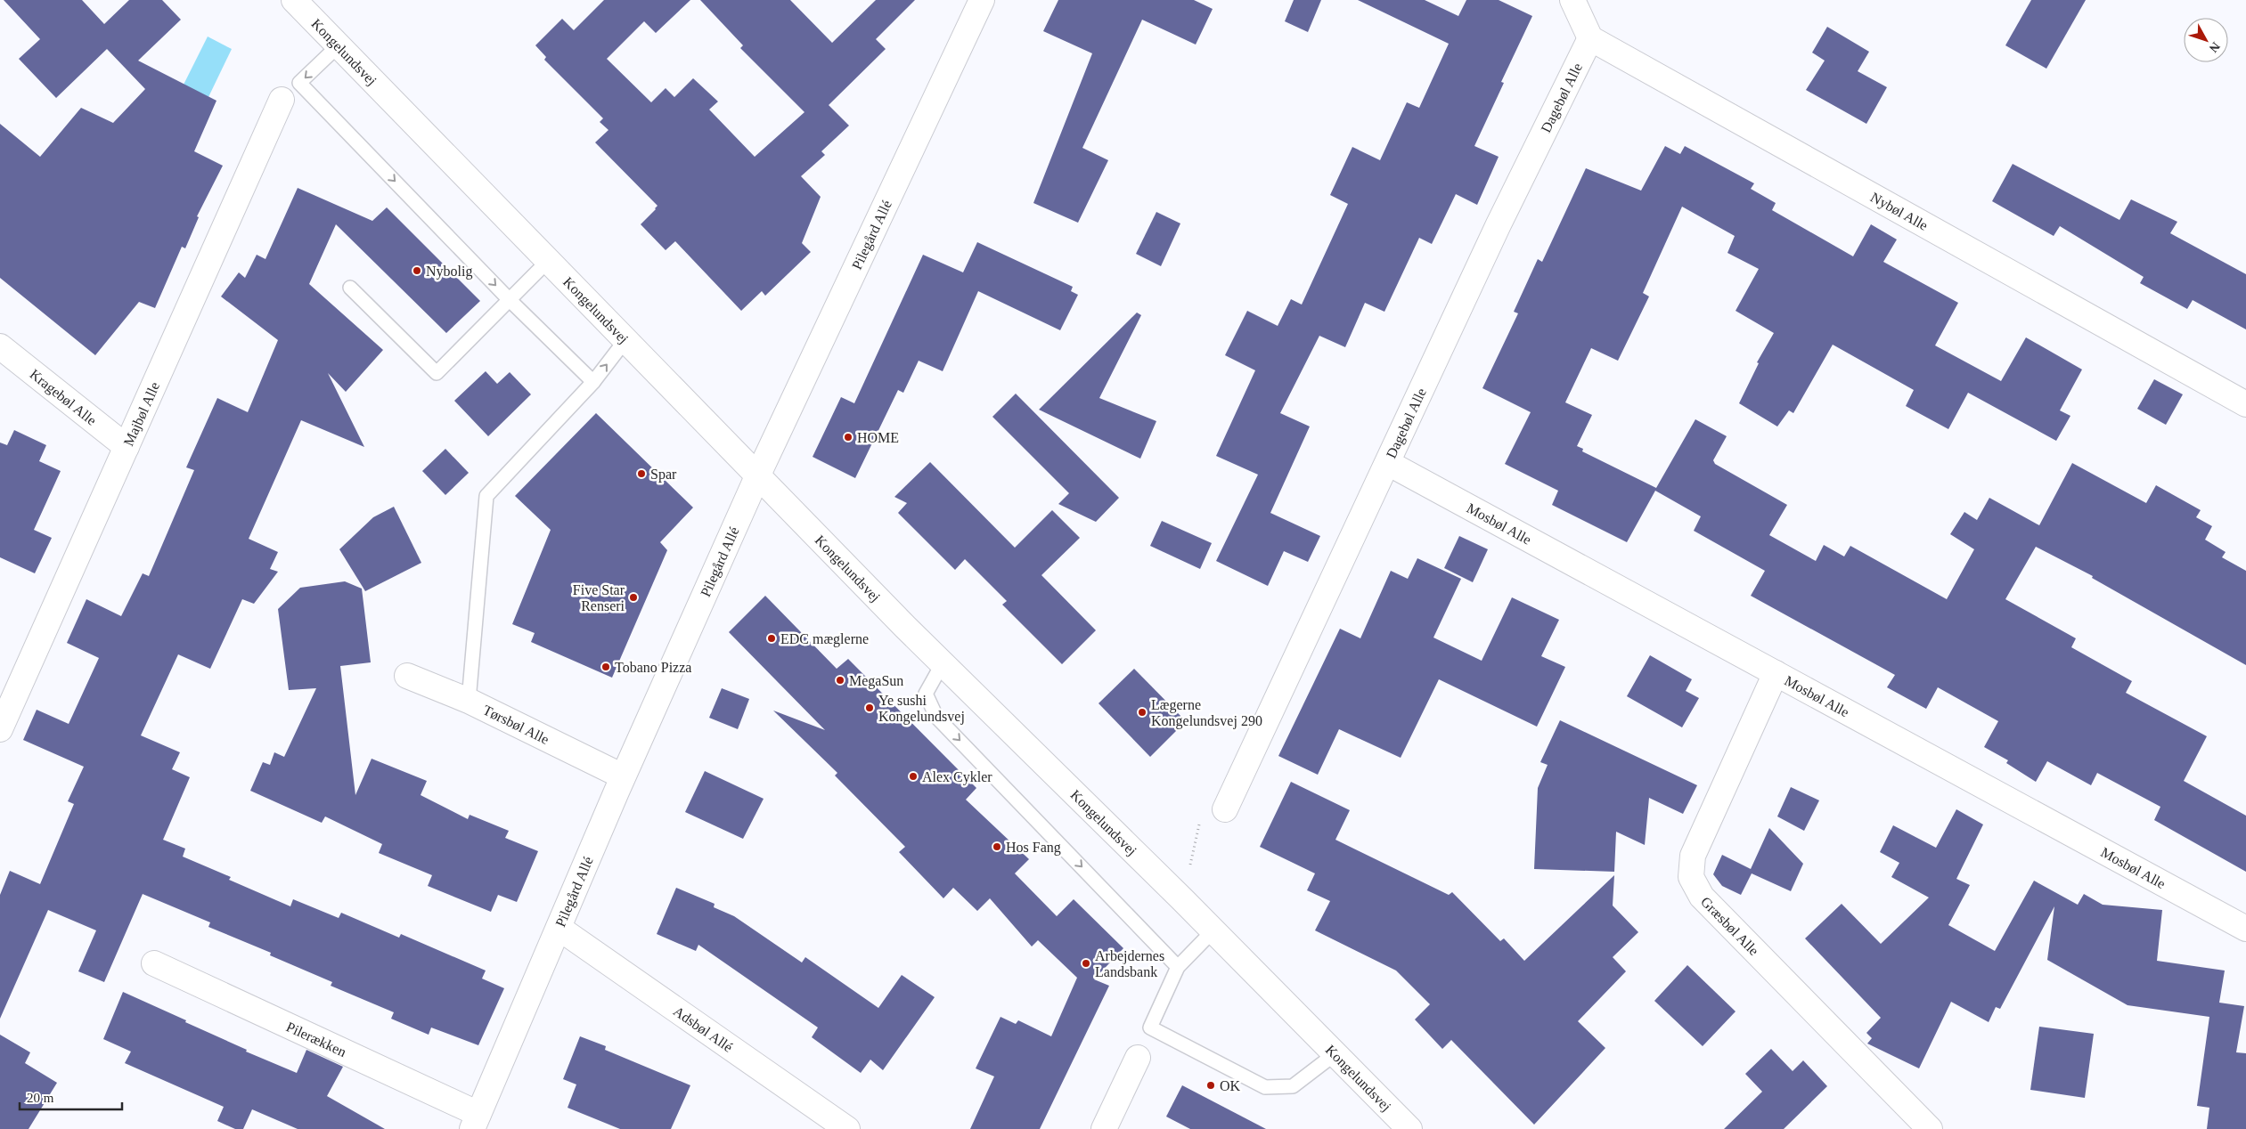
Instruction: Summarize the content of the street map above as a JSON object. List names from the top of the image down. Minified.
{"streets":{"street":["Kongelundsvej","Dagebøl Alle","Nybøl Alle","Pilegård Allé","Kragebøl Alle","Majbøl Alle","Mosbøl Alle","Tørsbøl Alle","Græsbøl Alle","Adsbøl Allé","Pilerækken"]},"crossings":[["Kongelundsvej","Pilegård Allé"],["Dagebøl Alle","Nybøl Alle"],["Dagebøl Alle","Mosbøl Alle"],["Pilegård Allé","Tørsbøl Alle"],["Pilegård Allé","Adsbøl Allé"],["Pilegård Allé","Pilerækken"],["Kragebøl Alle","Majbøl Alle"],["Mosbøl Alle","Græsbøl Alle"]],"places":["Nybolig","HOME","Spar","Five Star Renseri","EDC mæglerne","Tobano Pizza","MegaSun","Ye sushi Kongelundsvej","Lægerne Kongelundsvej 290","Alex Cykler","Hos Fang","Arbejdernes Landsbank","OK"],"scale_bar":"20 m","north":"bottom right"}
